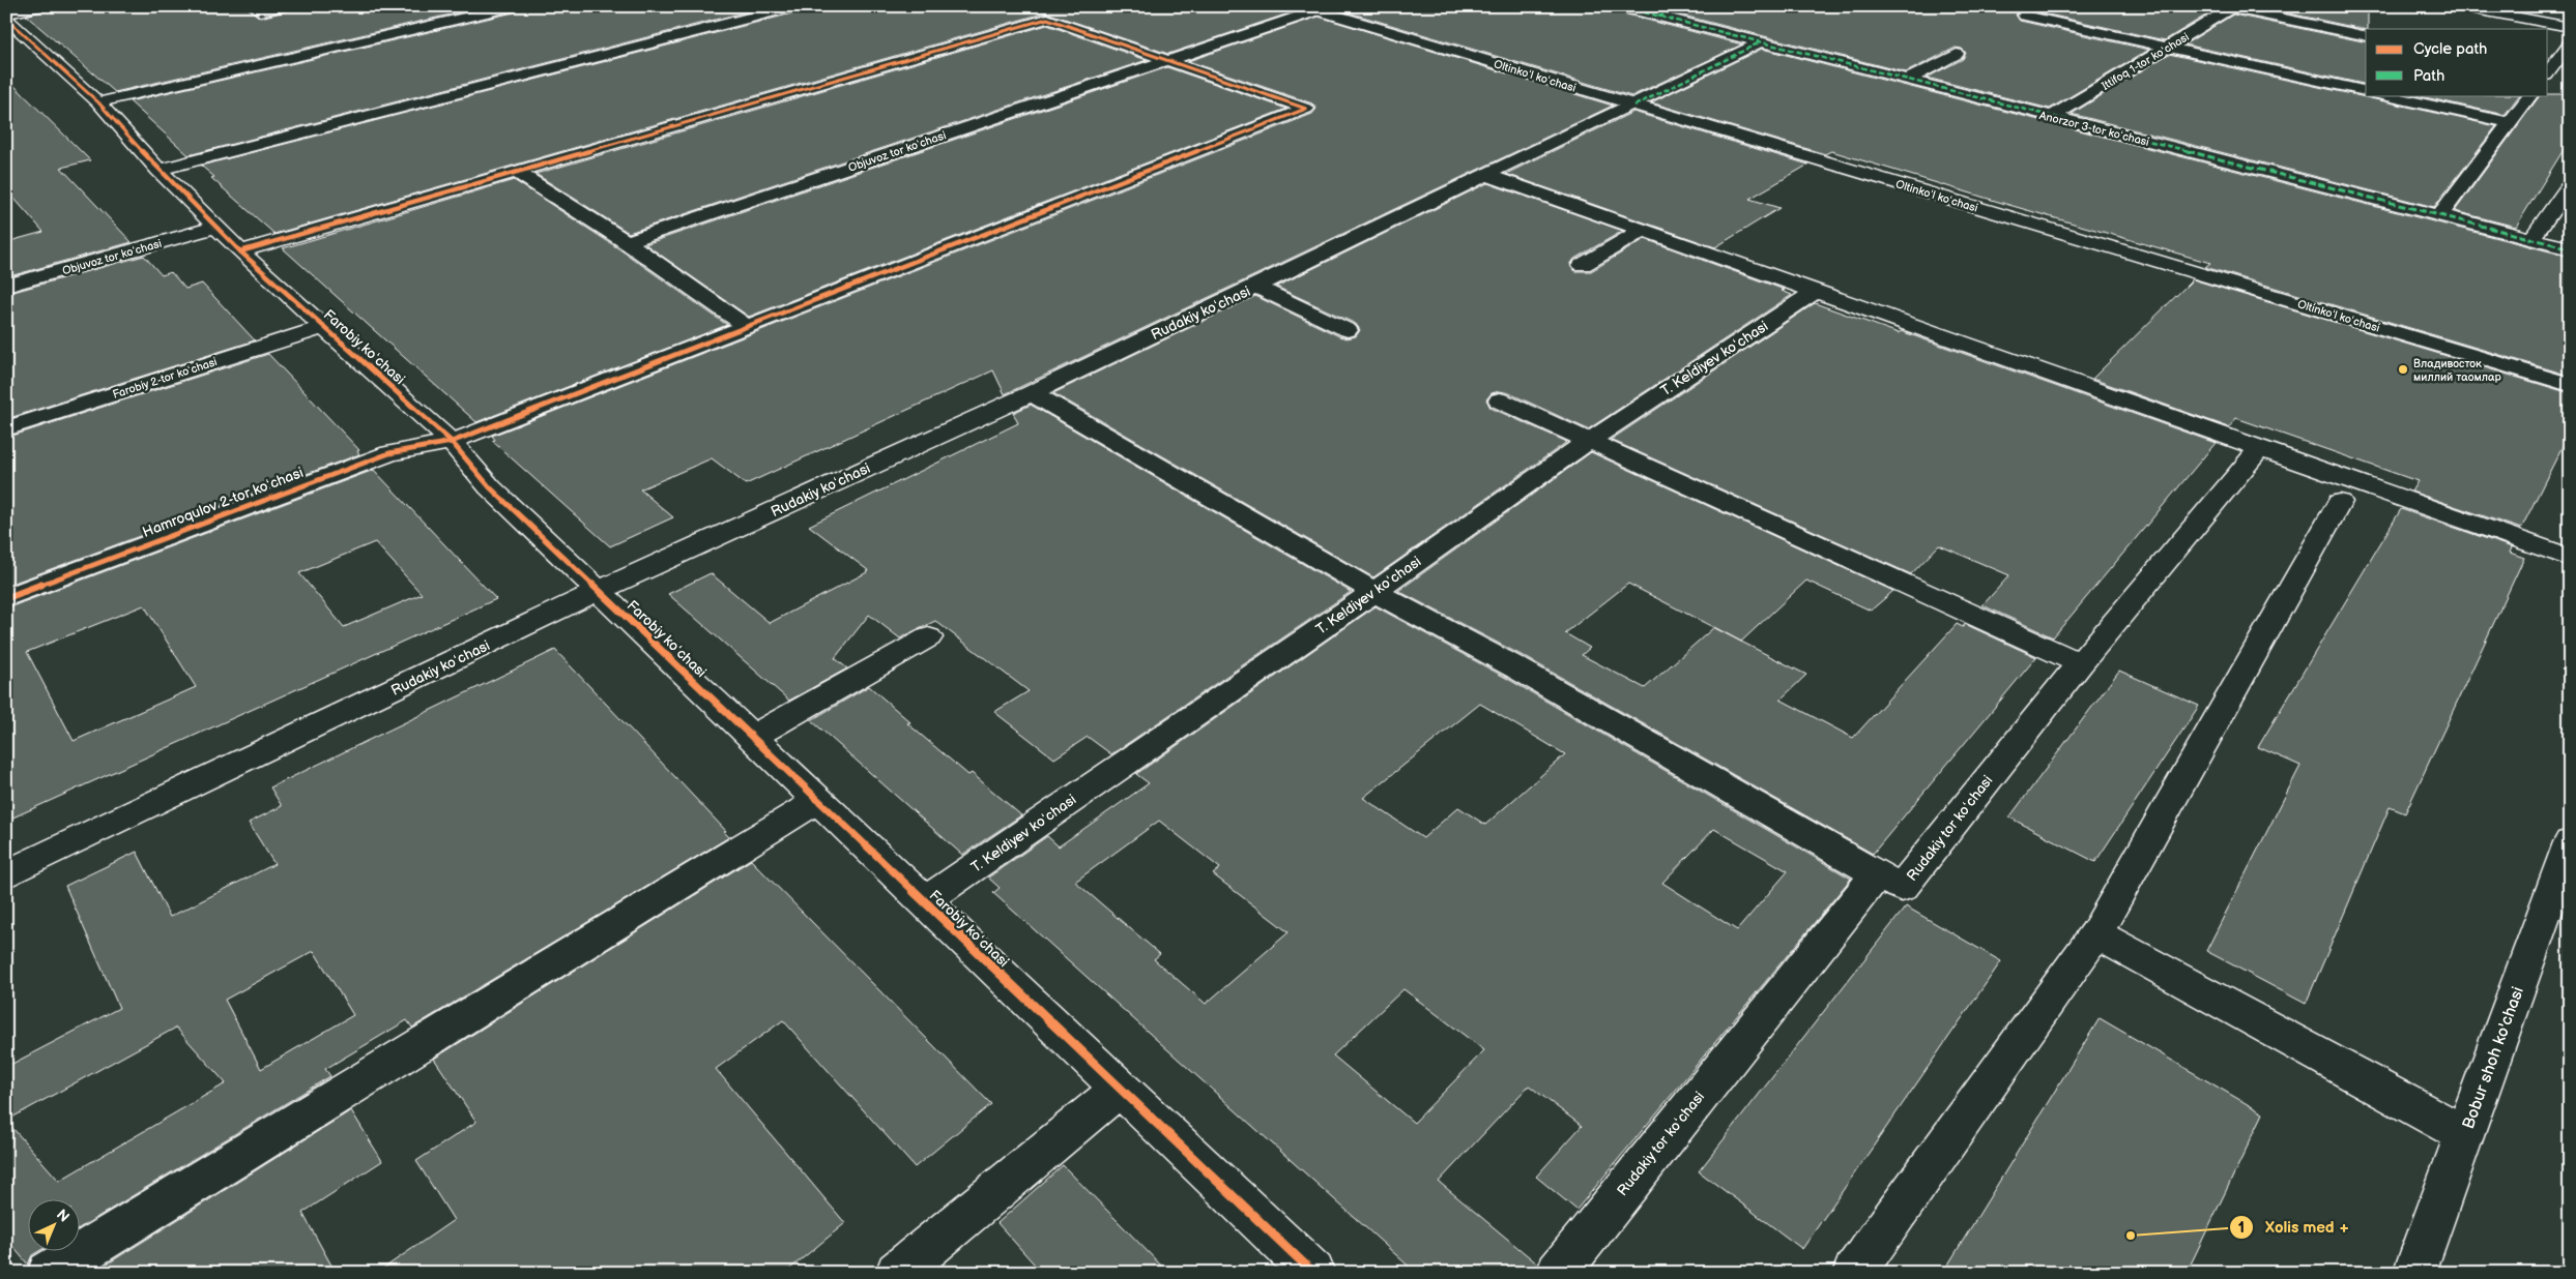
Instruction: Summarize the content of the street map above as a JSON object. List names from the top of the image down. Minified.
{"streets":{"street":["Ittifoq 1-tor koʻchasi","Oltinkoʻl koʻchasi","Anorzor 3-tor koʻchasi","Objuvoz tor koʻchasi","Rudakiy koʻchasi","Farobiy koʻchasi","T. Keldiyev koʻchasi","Farobiy 2-tor koʻchasi","Hamroqulov 2-tor koʻchasi","Rudakiy tor koʻchasi","Bobur shoh ko'chasi"]},"crossings":[["Ittifoq 1-tor koʻchasi","Anorzor 3-tor koʻchasi"],["Oltinkoʻl koʻchasi","Objuvoz tor koʻchasi"],["Oltinkoʻl koʻchasi","Rudakiy koʻchasi"],["Anorzor 3-tor koʻchasi","Rudakiy koʻchasi"],["Objuvoz tor koʻchasi","Farobiy koʻchasi"],["Objuvoz tor koʻchasi","Hamroqulov 2-tor koʻchasi"],["Rudakiy koʻchasi","Farobiy koʻchasi"],["Farobiy koʻchasi","T. Keldiyev koʻchasi"],["Farobiy koʻchasi","Farobiy 2-tor koʻchasi"],["Farobiy koʻchasi","Hamroqulov 2-tor koʻchasi"]],"places":["Владивосток миллий таомлар","Xolis med +"],"legend":["Cycle path","Path"],"north":"top right"}
